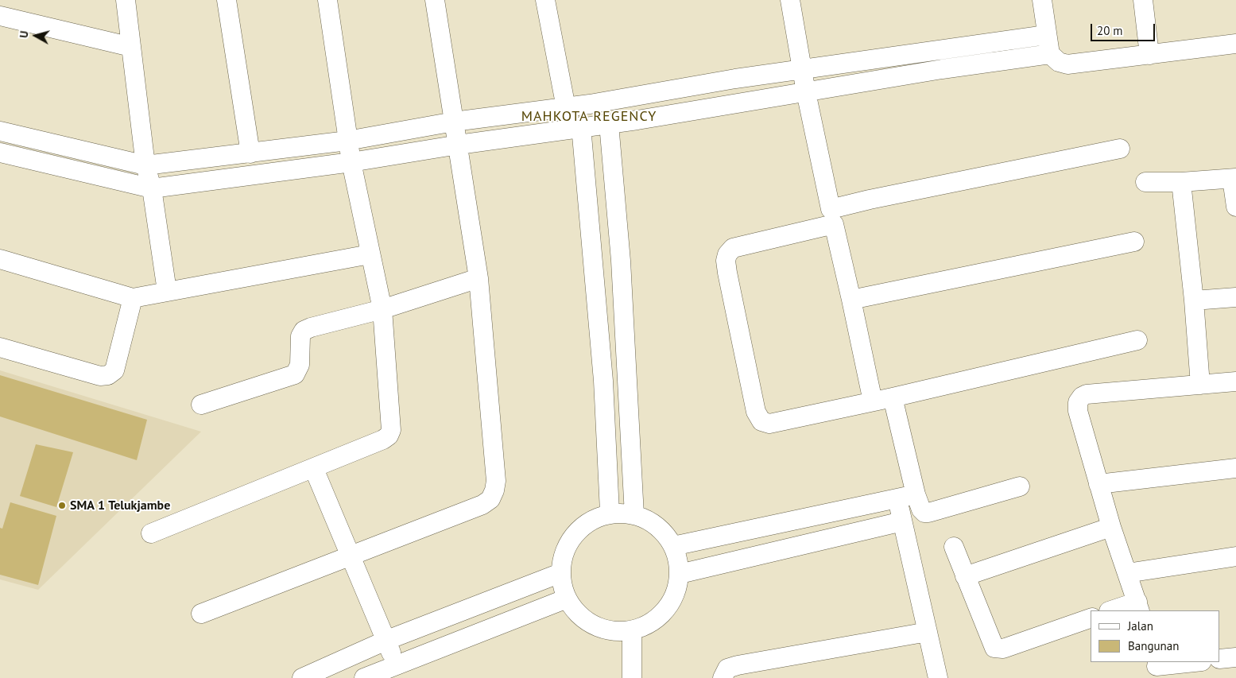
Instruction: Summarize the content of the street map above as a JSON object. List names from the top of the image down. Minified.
{"districts":["MAHKOTA REGENCY"],"places":["SMA 1 Telukjambe"],"legend":["Jalan","Bangunan"],"scale_bar":"20 m","north":"left"}
